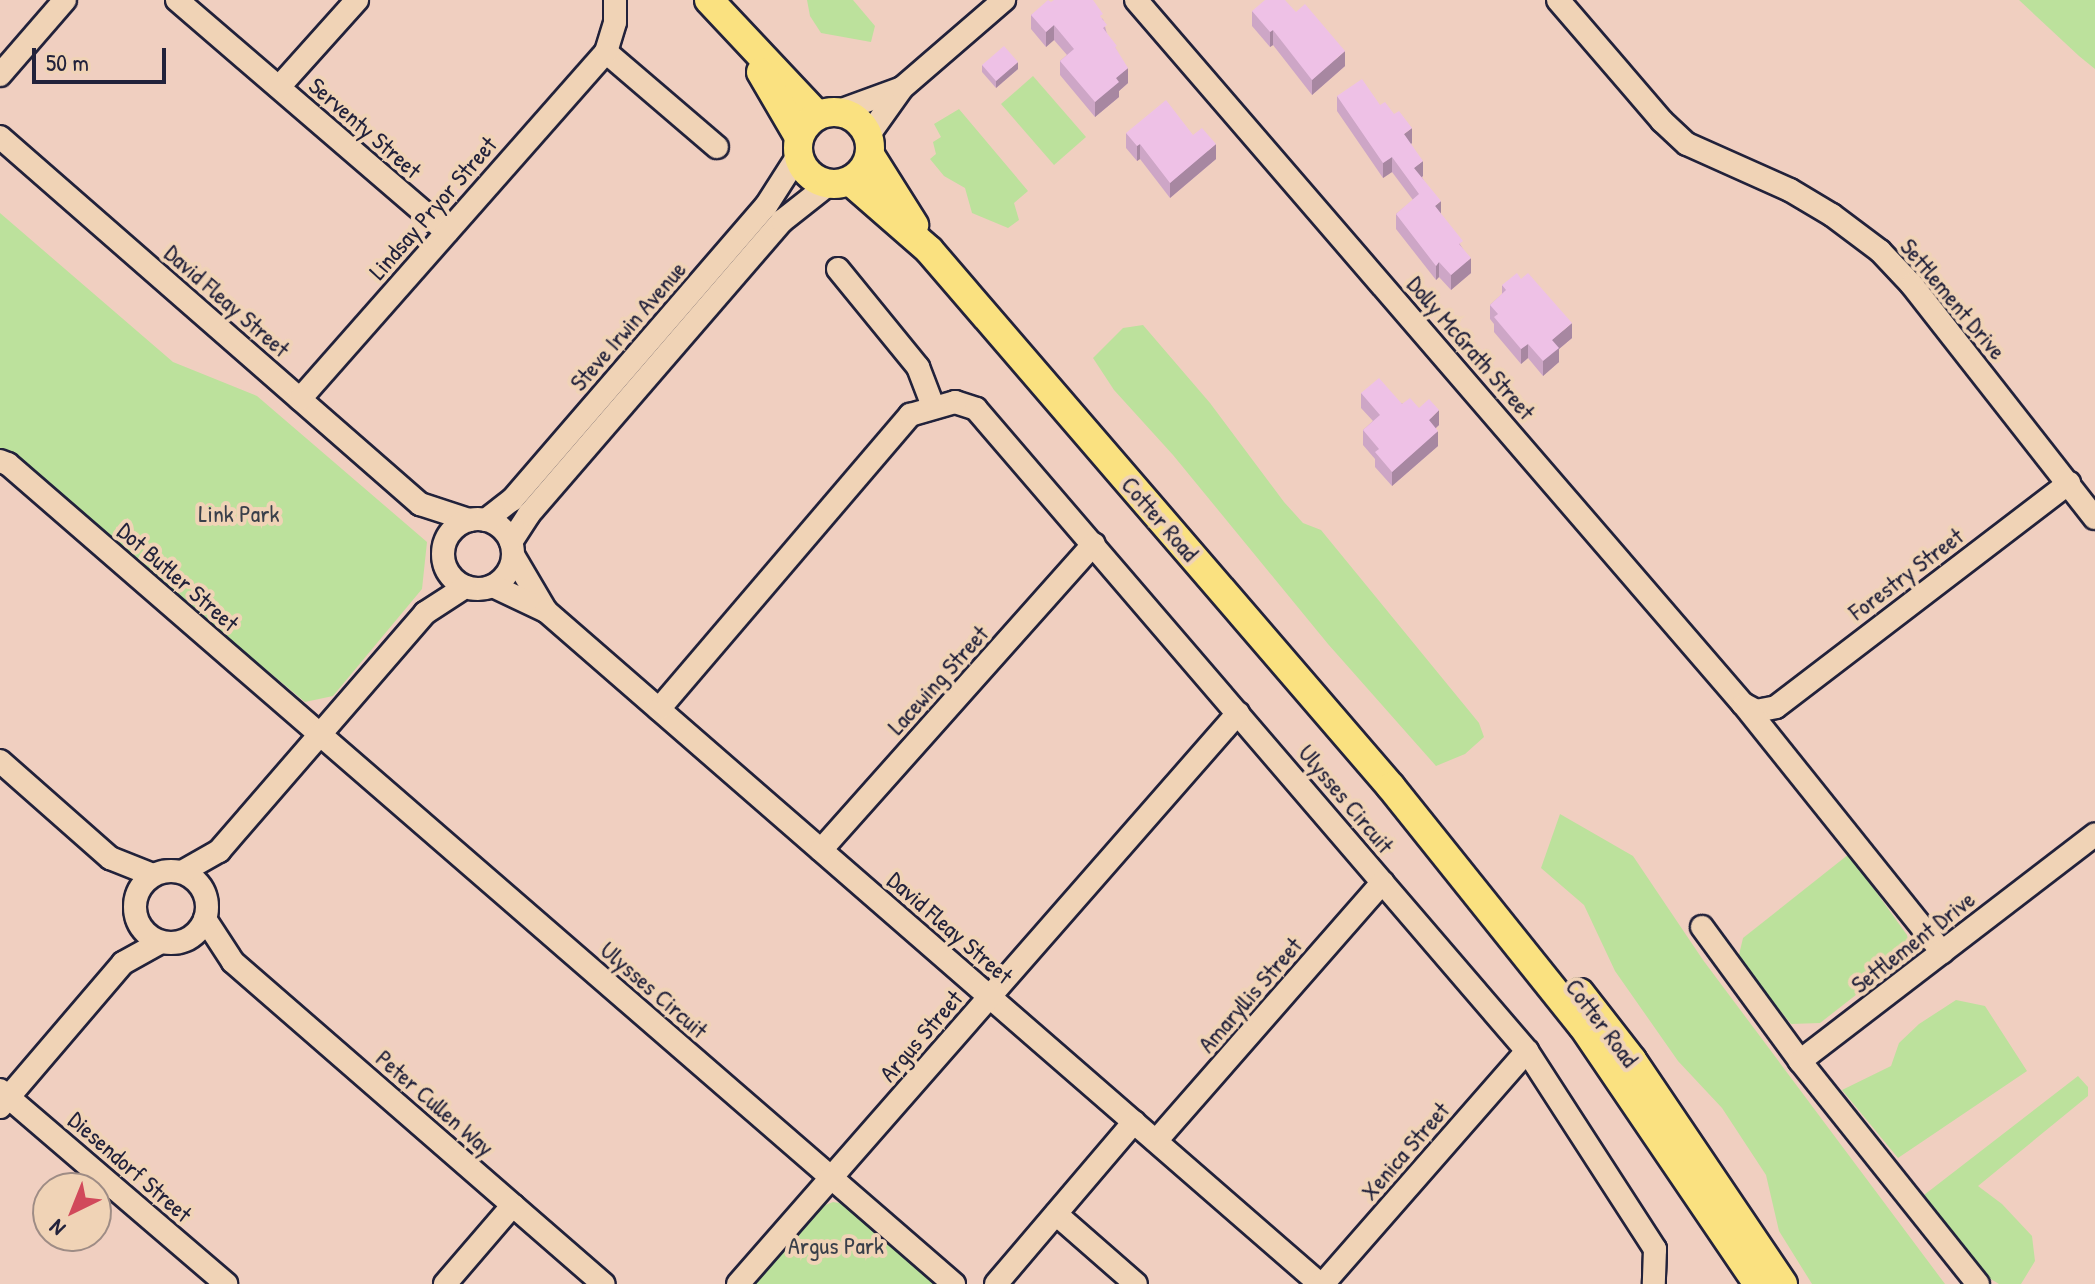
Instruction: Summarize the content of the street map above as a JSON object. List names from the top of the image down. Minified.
{"streets":{"main road":["Cotter Road"],"street":["Serventy Street","Lindsay Pryor Street","Settlement Drive","David Fleay Street","Steve Irwin Avenue","Dolly McGrath Street","Forestry Street","Dot Butler Street","Lacewing Street","Ulysses Circuit","Amaryllis Street","Argus Street","Peter Cullen Way","Xenica Street","Diesendorf Street"]},"crossings":[["Serventy Street","Lindsay Pryor Street"],["Lindsay Pryor Street","David Fleay Street"],["Settlement Drive","Dolly McGrath Street"],["Settlement Drive","Forestry Street"],["David Fleay Street","Steve Irwin Avenue"],["David Fleay Street","Lacewing Street"],["David Fleay Street","Amaryllis Street"],["David Fleay Street","Argus Street"],["David Fleay Street","Xenica Street"],["Steve Irwin Avenue","Cotter Road"],["Dolly McGrath Street","Forestry Street"],["Dot Butler Street","Ulysses Circuit"],["Lacewing Street","Ulysses Circuit"],["Ulysses Circuit","Amaryllis Street"],["Ulysses Circuit","Argus Street"],["Ulysses Circuit","Xenica Street"]],"parks":["Link Park","Argus Park"],"scale_bar":"50 m","north":"bottom left"}
